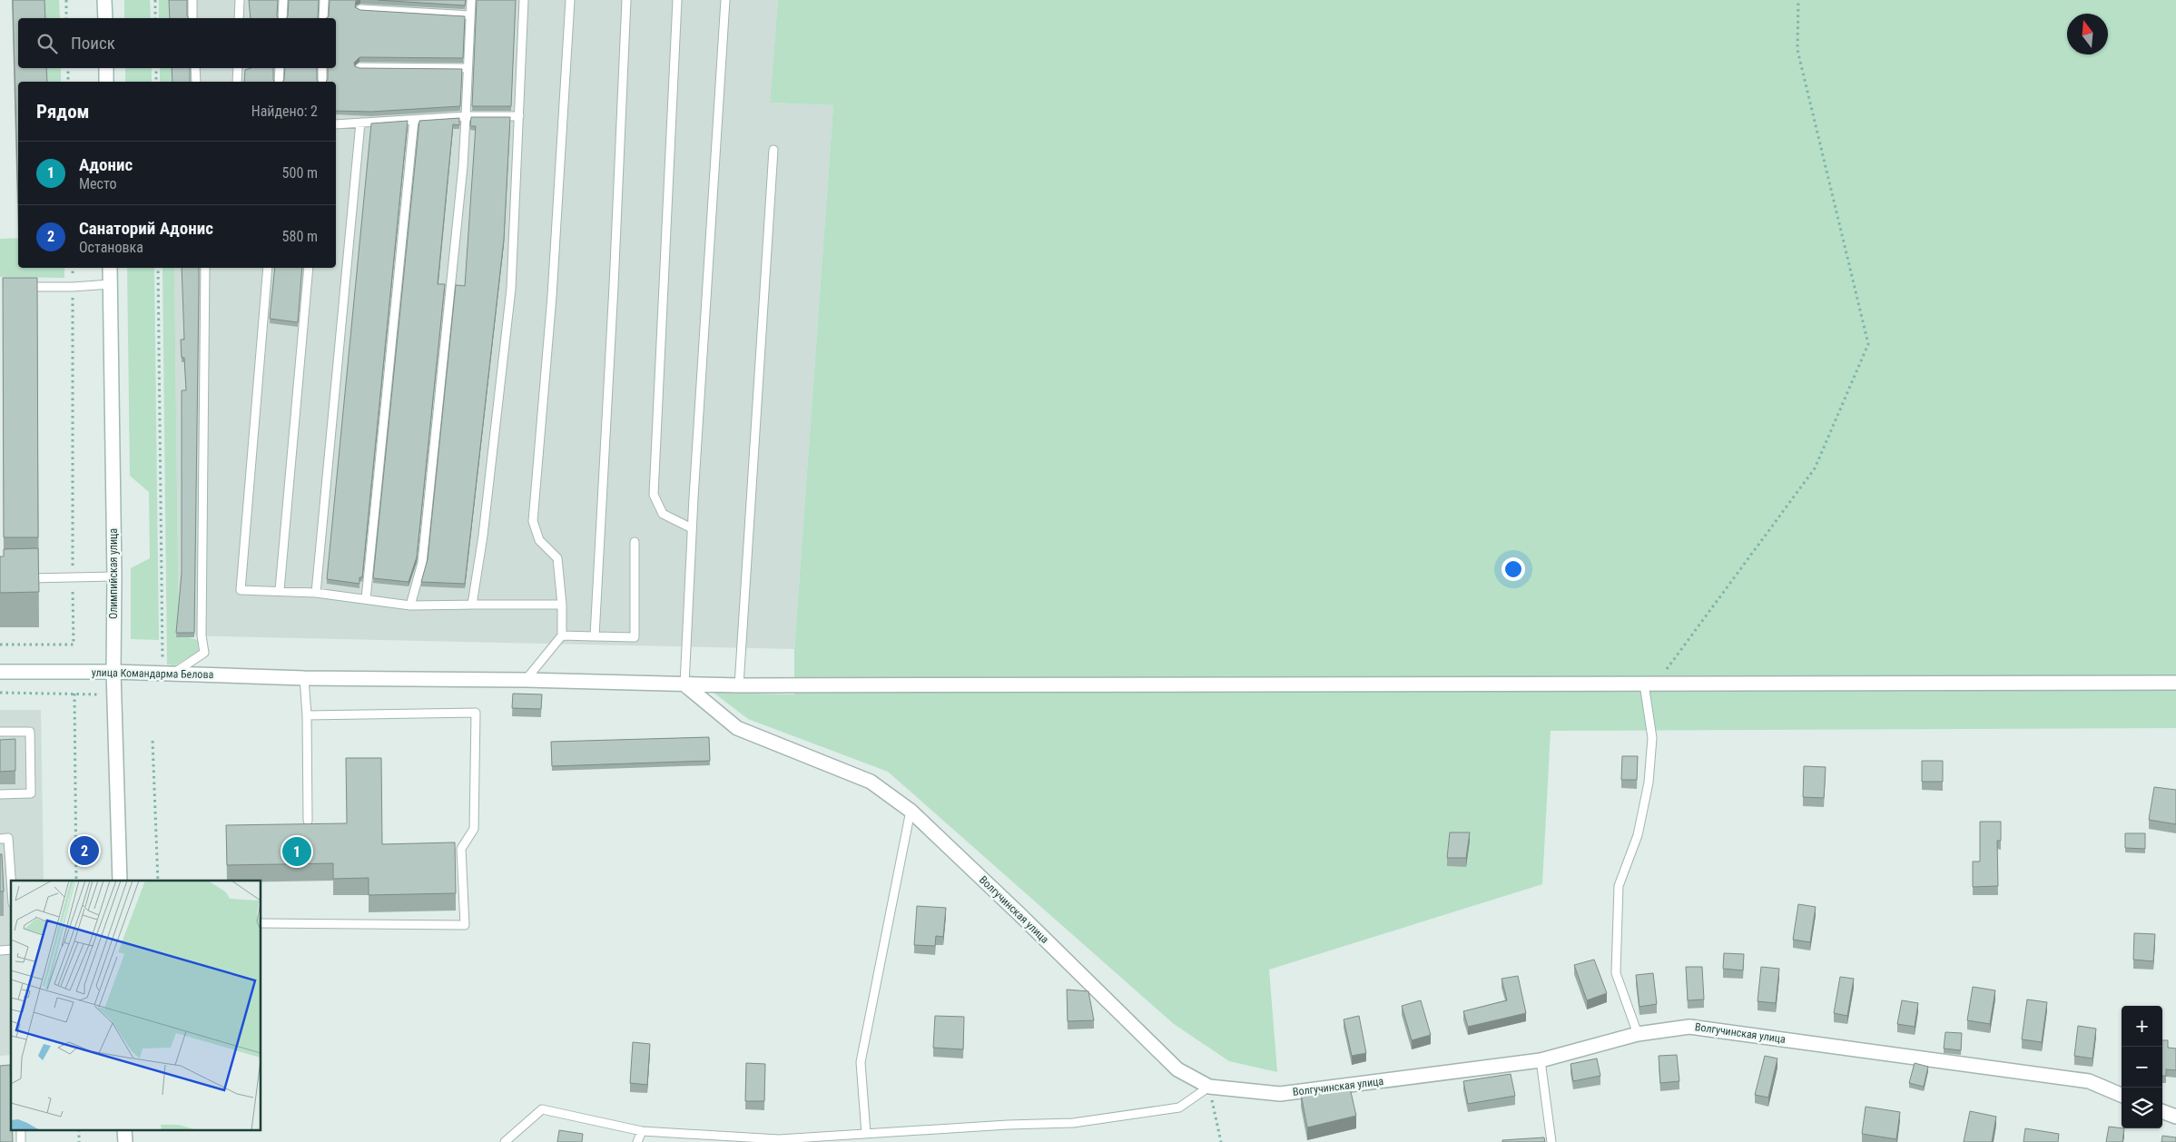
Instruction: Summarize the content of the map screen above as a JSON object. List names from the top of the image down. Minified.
{"streets":{"street":["Олимпийская улица","улица Командарма Белова","Волгучинская улица"]},"crossings":[["Олимпийская улица","улица Командарма Белова"],["улица Командарма Белова","Волгучинская улица"]],"north":"top","page":{"search":"Поиск","heading":["Рядом","Найдено: 2"],"list":[{"mark":"1","name":"Адонис","note":"Место","value":"500 m"},{"mark":"2","name":"Санаторий Адонис","note":"Остановка","value":"580 m"}],"pins":["2","1"],"map_buttons":["+","−"]}}
